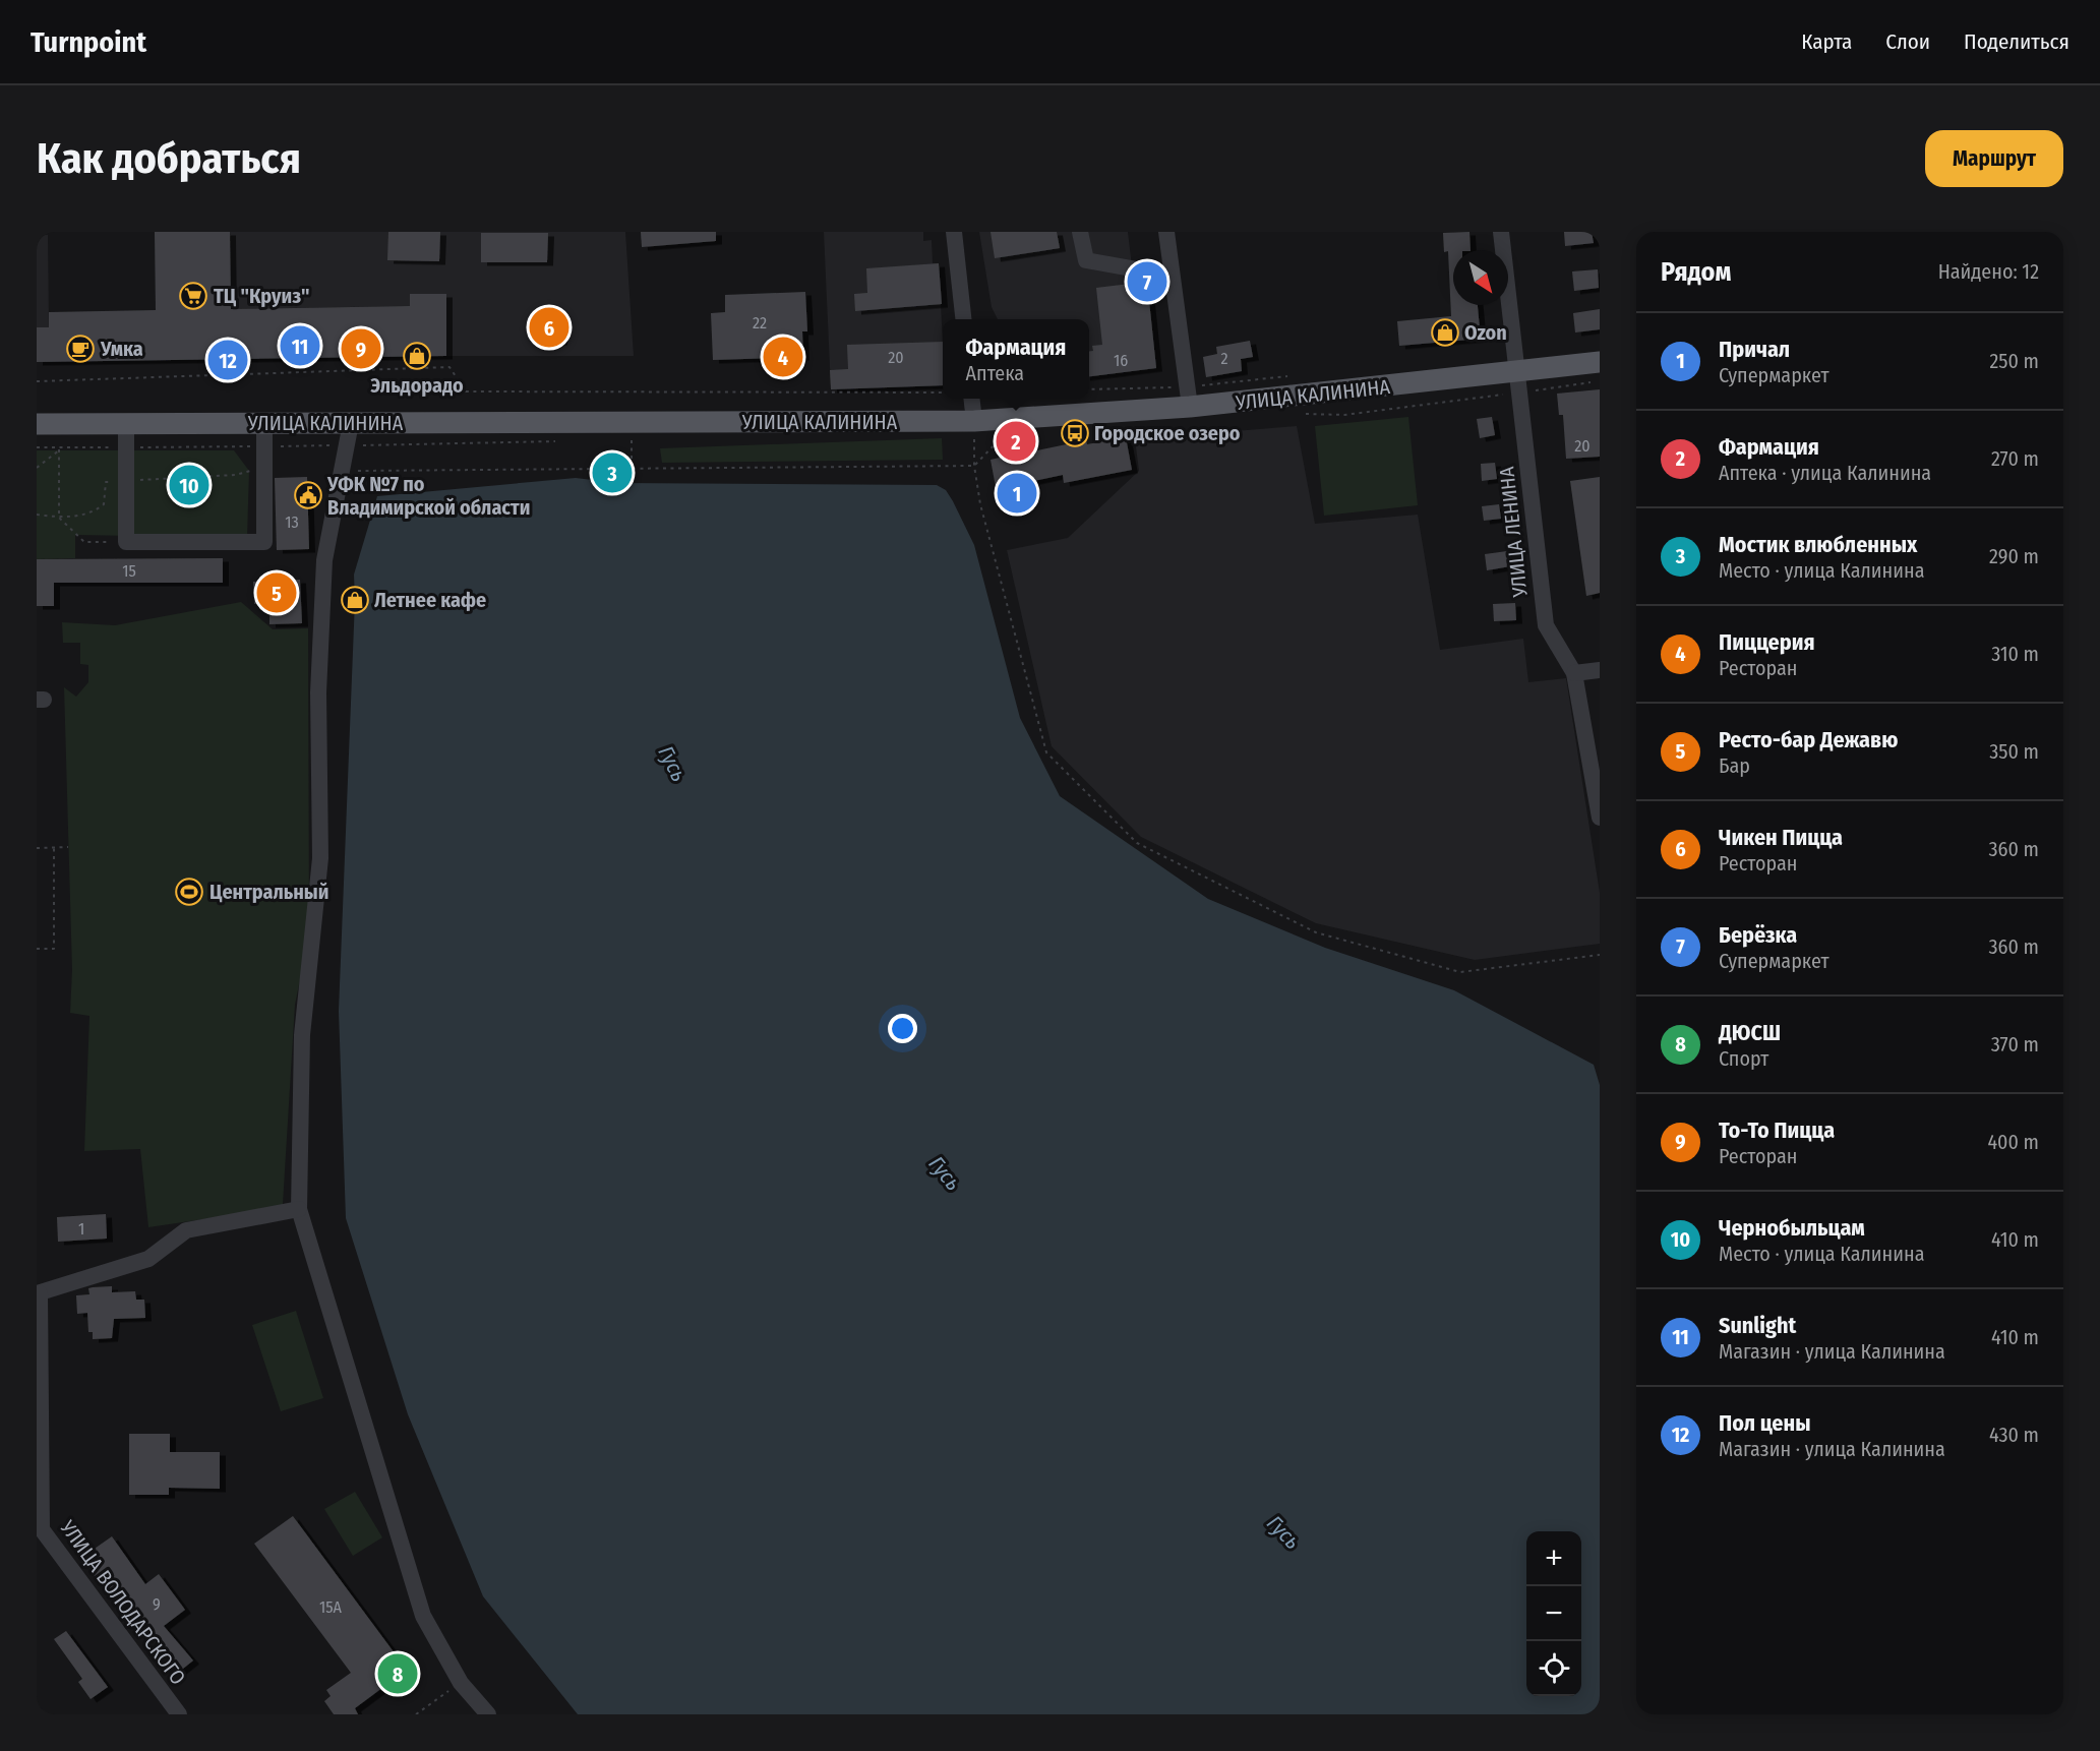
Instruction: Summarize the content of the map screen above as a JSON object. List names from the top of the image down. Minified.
{"streets":{"main road":["УЛИЦА КАЛИНИНА"],"street":["УЛИЦА ЛЕНИНА","УЛИЦА ВОЛОДАРСКОГО"]},"crossings":[["УЛИЦА КАЛИНИНА","УЛИЦА ЛЕНИНА"]],"water":["Гусь"],"places":{"supermarket":["ТЦ \"Круиз\""],"shop":["Ozon","Эльдорадо","Летнее кафе"],"cafe":["Умка"],"bus stop":["Городское озеро"],"public building":["УФК №7 по Владимирской области"],"sports":["Центральный"]},"house_numbers":["22","20","2","16","20","13","15","1","9","15А"],"north":"bottom right","page":{"header":"Turnpoint","nav":["Карта","Слои","Поделиться"],"buttons":"Маршрут","title":"Как добраться","heading":["Рядом","Найдено: 12"],"pins":["7","6","11","9","4","12","2","3","10","1","5","8"],"list":[{"mark":"1","name":"Причал","note":"Супермаркет","value":"250 m"},{"mark":"2","name":"Фармация","note":"Аптека · улица Калинина","value":"270 m"},{"mark":"3","name":"Мостик влюбленных","note":"Место · улица Калинина","value":"290 m"},{"mark":"4","name":"Пиццерия","note":"Ресторан","value":"310 m"},{"mark":"5","name":"Ресто-бар Дежавю","note":"Бар","value":"350 m"},{"mark":"6","name":"Чикен Пицца","note":"Ресторан","value":"360 m"},{"mark":"7","name":"Берёзка","note":"Супермаркет","value":"360 m"},{"mark":"8","name":"ДЮСШ","note":"Спорт","value":"370 m"},{"mark":"9","name":"То-То Пицца","note":"Ресторан","value":"400 m"},{"mark":"10","name":"Чернобыльцам","note":"Место · улица Калинина","value":"410 m"},{"mark":"11","name":"Sunlight","note":"Магазин · улица Калинина","value":"410 m"},{"mark":"12","name":"Пол цены","note":"Магазин · улица Калинина","value":"430 m"}],"popup":["Фармация","Аптека"],"map_buttons":["+","−"]}}
